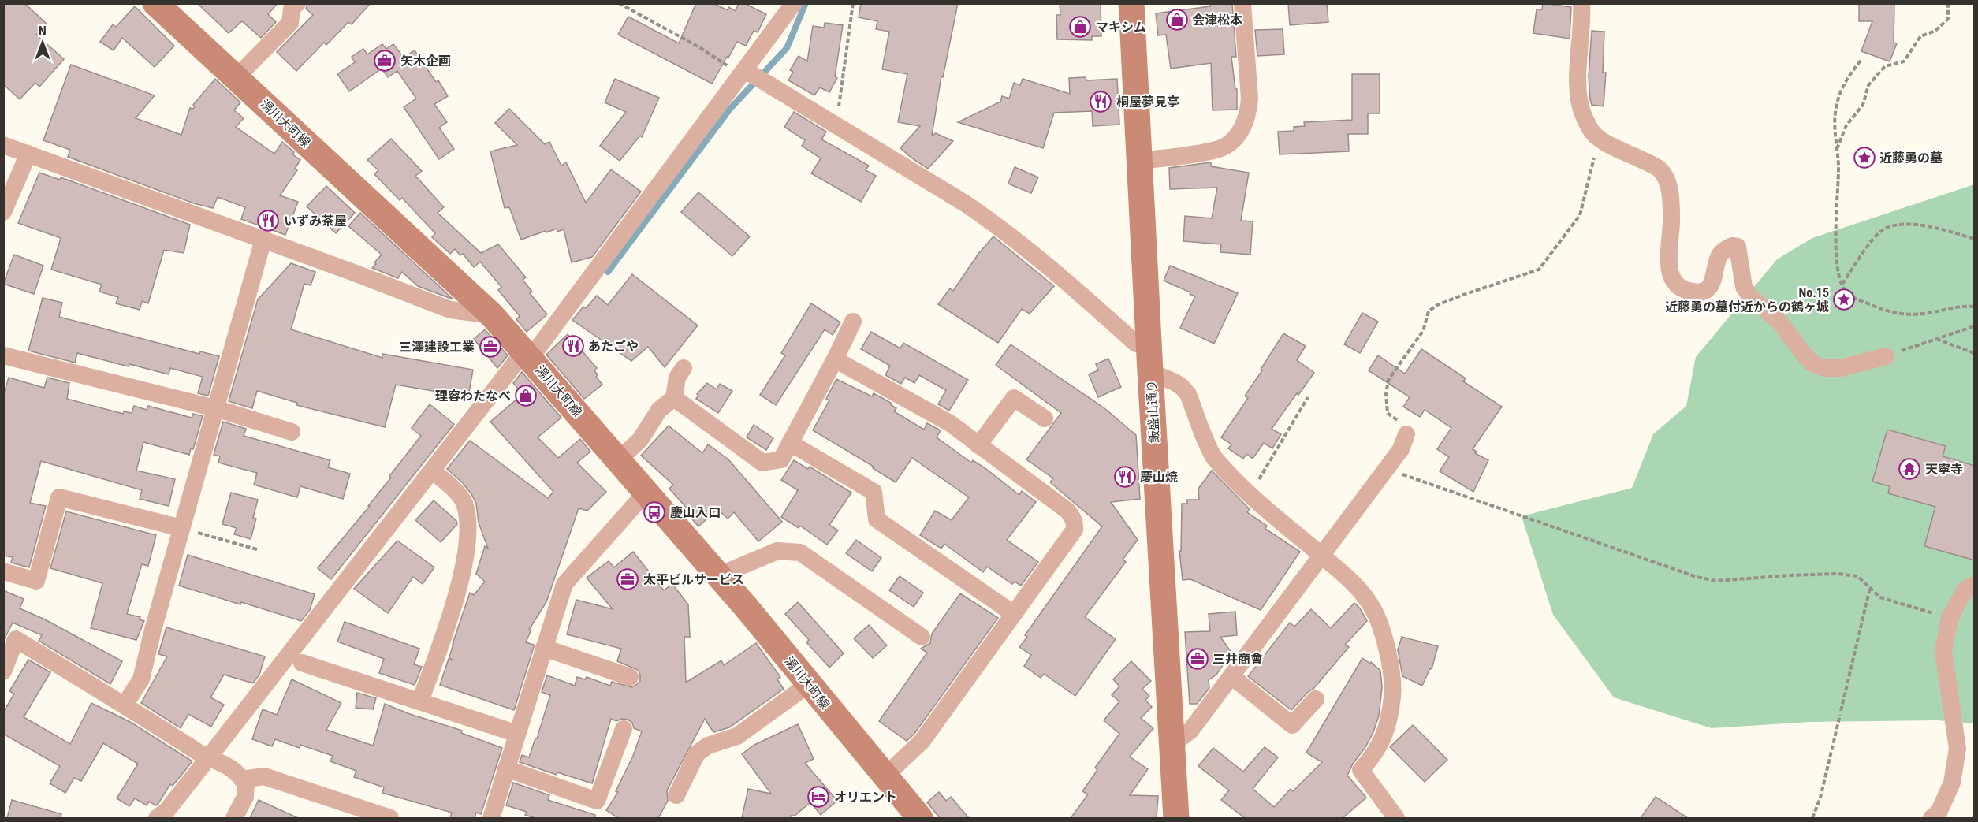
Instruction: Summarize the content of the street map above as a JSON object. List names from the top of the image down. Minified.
{"streets":{"main road":["湯川大町線","飯盛山通り"]},"places":{"shop":["会津松本","マキシム","理容わたなべ"],"office":["矢木企画","三澤建設工業","太平ビルサービス","三井商會"],"restaurant":["桐屋夢見亭","いずみ茶屋","あたごや","慶山焼"],"place":["近藤勇の墓","No.15 近藤勇の墓付近からの鶴ヶ城"],"temple":["天寧寺"],"bus stop":["慶山入口"],"hotel":["オリエント"]},"north":"top"}
